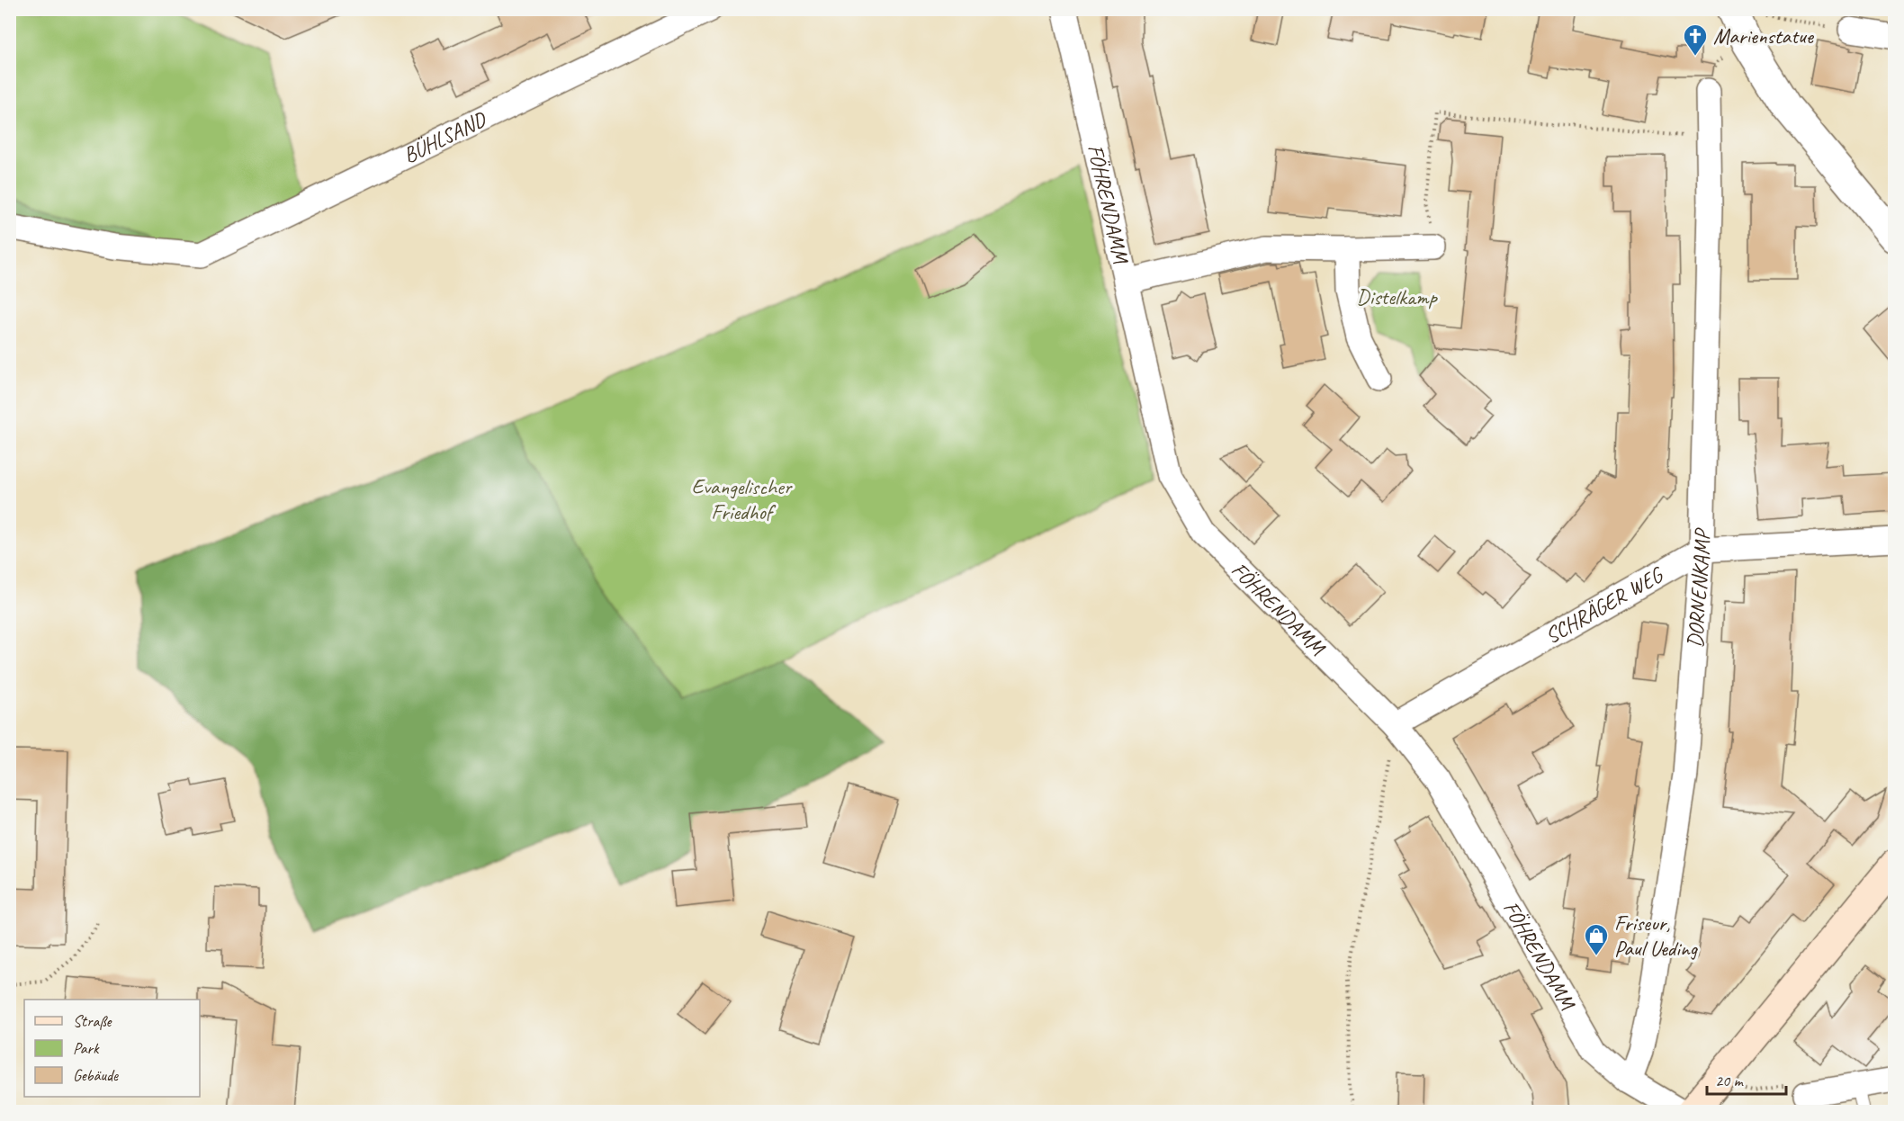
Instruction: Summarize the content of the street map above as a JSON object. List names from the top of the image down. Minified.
{"streets":{"street":["BÜHLSAND","FÖHRENDAMM","DORNENKAMP","SCHRÄGER WEG"]},"crossings":[["FÖHRENDAMM","DORNENKAMP"],["FÖHRENDAMM","SCHRÄGER WEG"],["DORNENKAMP","SCHRÄGER WEG"]],"parks":["Distelkamp","Evangelischer Friedhof"],"places":{"church":["Marienstatue"],"shop":["Friseur, Paul Ueding"]},"legend":["Straße","Park","Gebäude"],"scale_bar":"20 m"}
